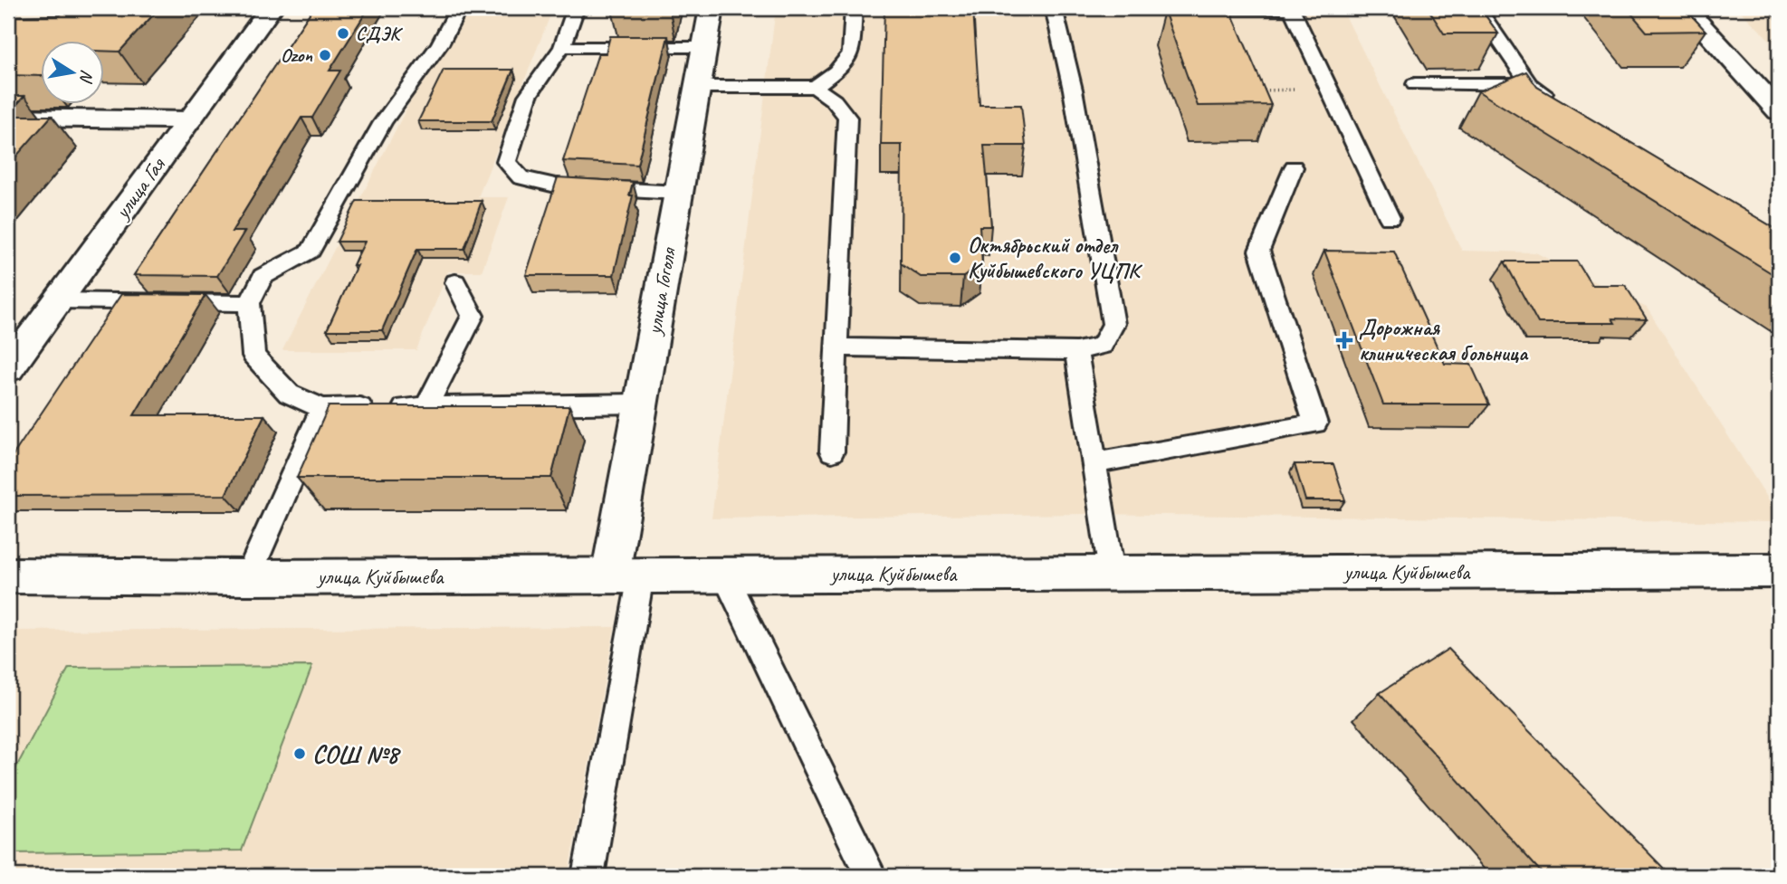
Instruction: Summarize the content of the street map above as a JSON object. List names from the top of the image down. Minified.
{"streets":{"street":["улица Гая","улица Гоголя","улица Куйбышева"]},"crossings":[["улица Гоголя","улица Куйбышева"]],"places":{"other":["СДЭК","Ozon","Октябрьский отдел Куйбышевского УЦПК","СОШ №8"],"health":["Дорожная клиническая больница"]},"north":"right"}
